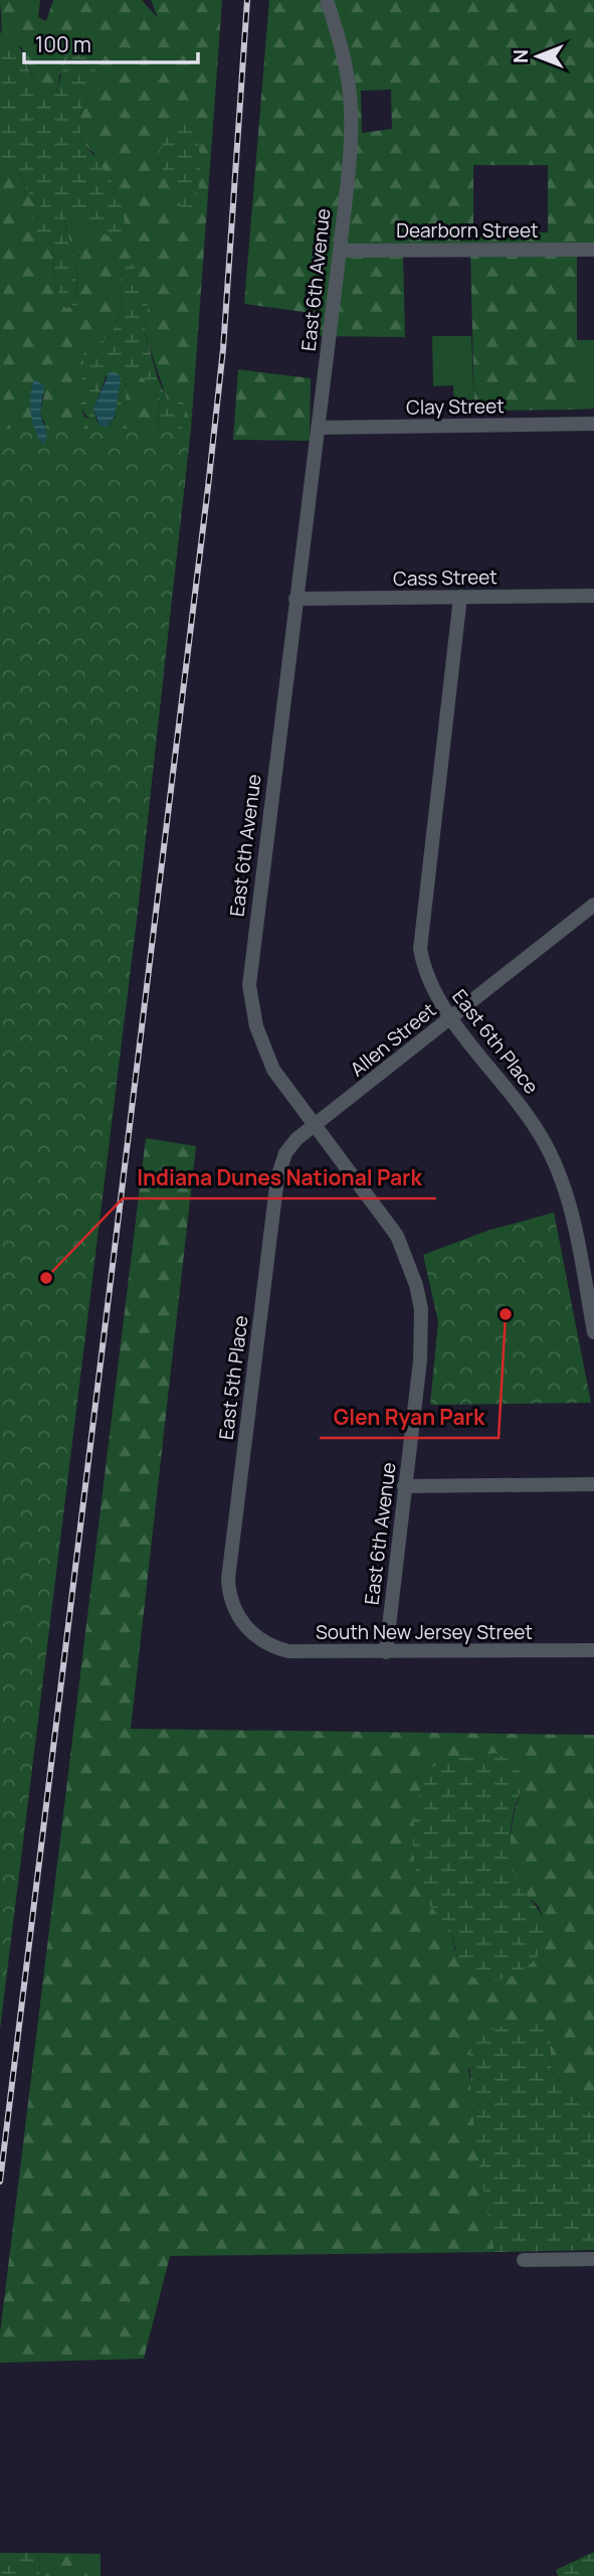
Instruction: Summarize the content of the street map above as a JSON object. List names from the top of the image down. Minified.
{"streets":{"street":["Dearborn Street","East 6th Avenue","Clay Street","Cass Street","Allen Street","East 6th Place","East 5th Place","South New Jersey Street"]},"crossings":[["Dearborn Street","East 6th Avenue"],["East 6th Avenue","Clay Street"],["East 6th Avenue","Cass Street"],["East 6th Avenue","Allen Street"],["East 6th Avenue","East 5th Place"],["East 6th Avenue","South New Jersey Street"],["Cass Street","East 6th Place"],["Allen Street","East 6th Place"],["Allen Street","East 5th Place"],["East 5th Place","South New Jersey Street"]],"places":["Indiana Dunes National Park","Glen Ryan Park"],"scale_bar":"100 m","north":"left"}
